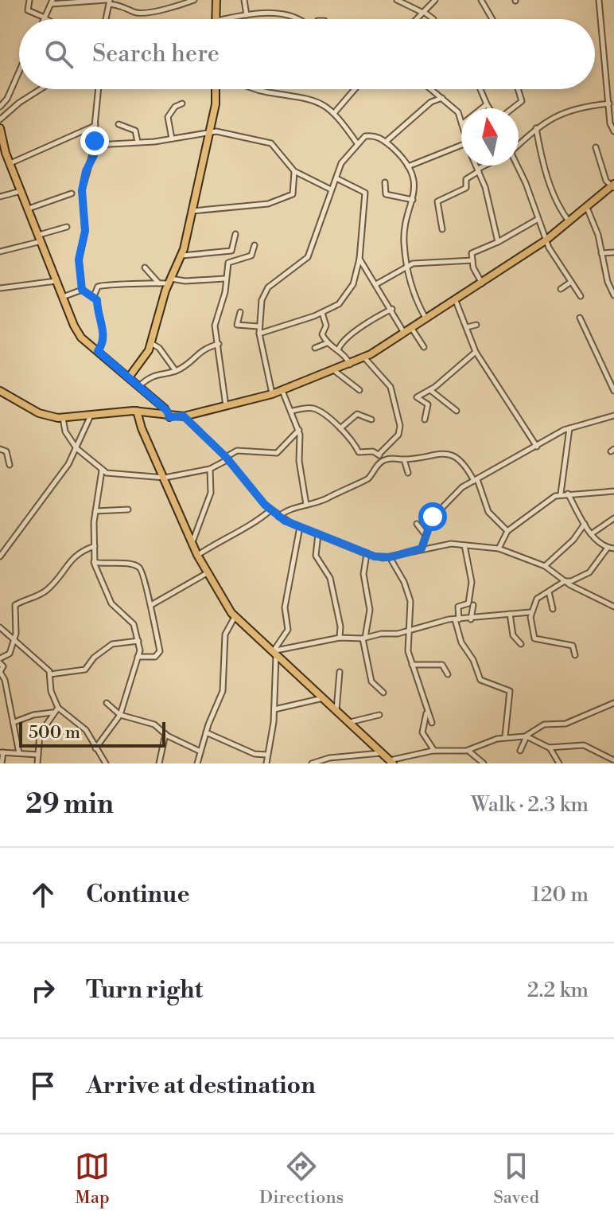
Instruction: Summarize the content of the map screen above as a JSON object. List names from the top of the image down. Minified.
{"scale_bar":"500 m","north":"top","page":{"search":"Search here","scale":"500 m","heading":["29 min","Walk · 2.3 km"],"list":[["Continue","120 m"],["Turn right","2.2 km"],"Arrive at destination"],"nav":["Map","Directions","Saved"]}}
